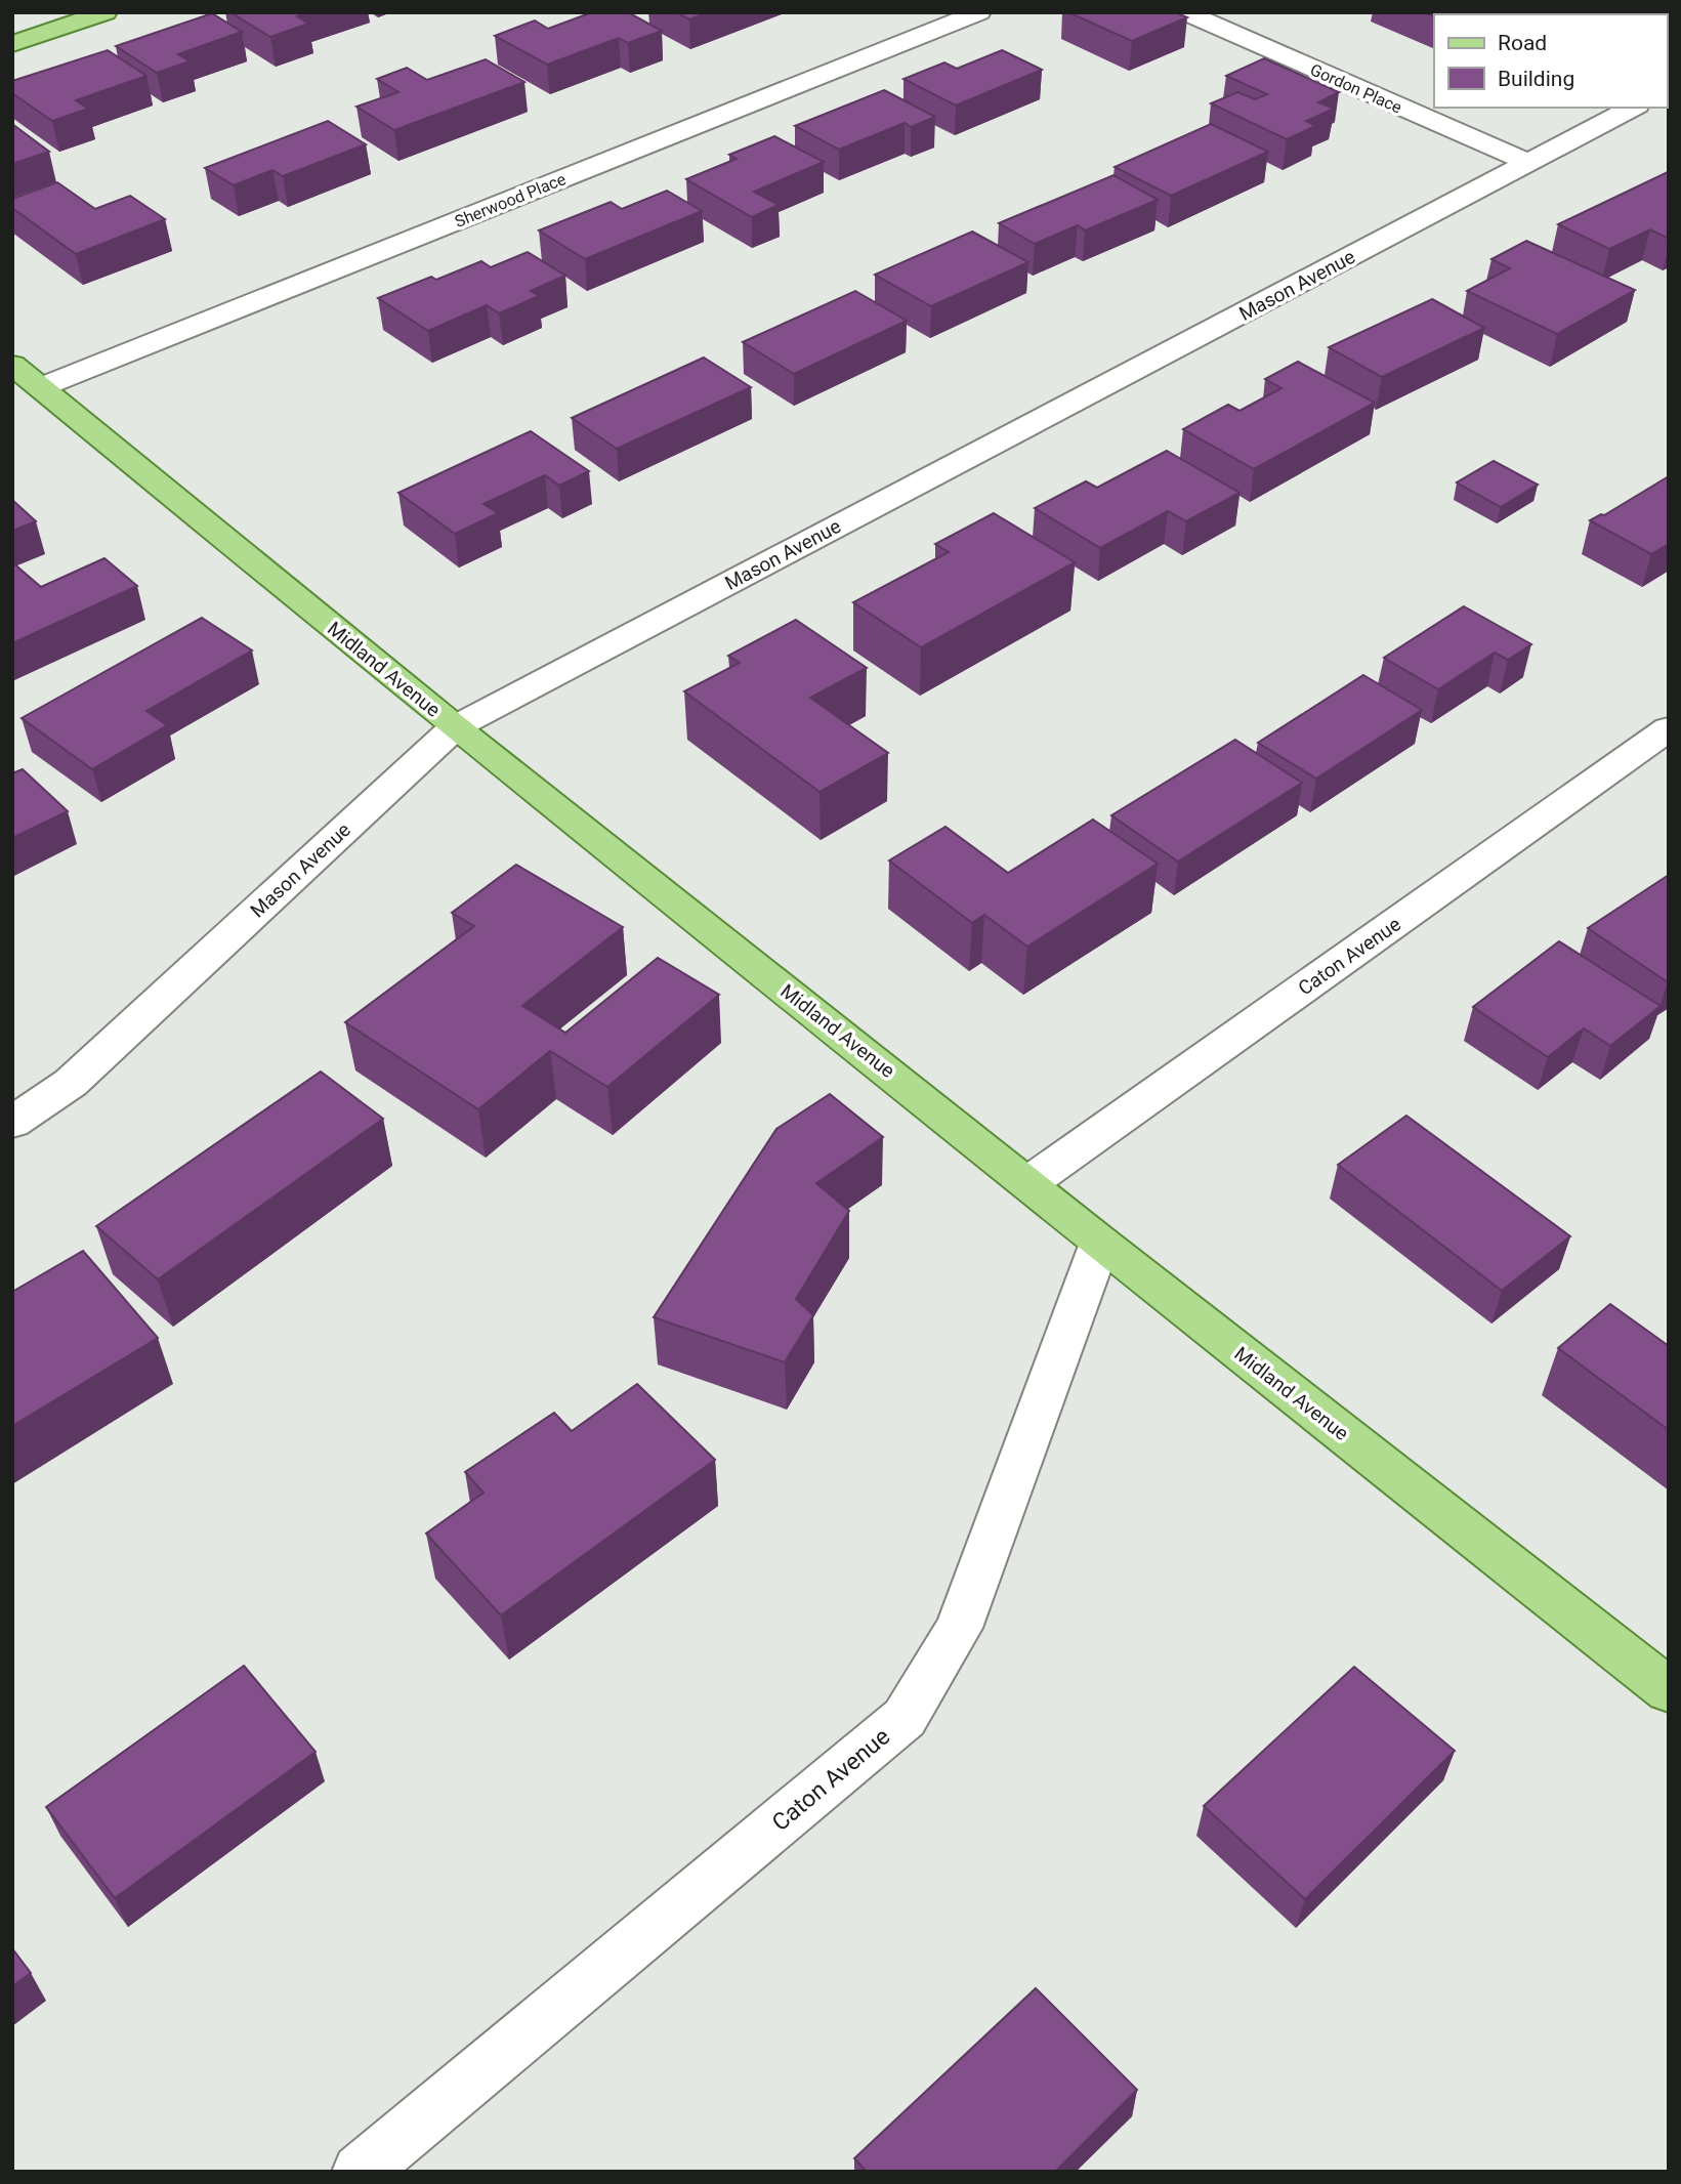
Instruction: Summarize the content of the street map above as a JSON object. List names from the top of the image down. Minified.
{"streets":{"main road":["Midland Avenue"],"street":["Gordon Place","Sherwood Place","Mason Avenue","Caton Avenue"]},"crossings":[["Gordon Place","Mason Avenue"],["Sherwood Place","Midland Avenue"],["Mason Avenue","Midland Avenue"],["Midland Avenue","Caton Avenue"]],"legend":["Road","Building"]}
